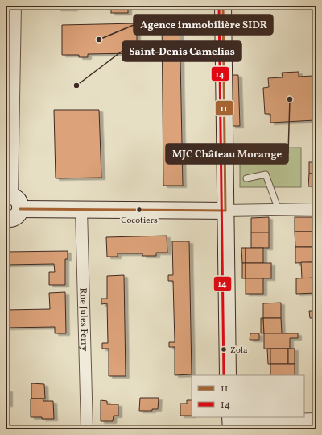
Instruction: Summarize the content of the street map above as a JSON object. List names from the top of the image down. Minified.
{"streets":{"street":["Rue Jules Ferry"]},"places":["Agence immobilière SIDR","Saint-Denis Camelias","MJC Château Morange","Cocotiers","Zola"],"lines":["transit line 11","transit line 14"],"legend":["11","14"]}
